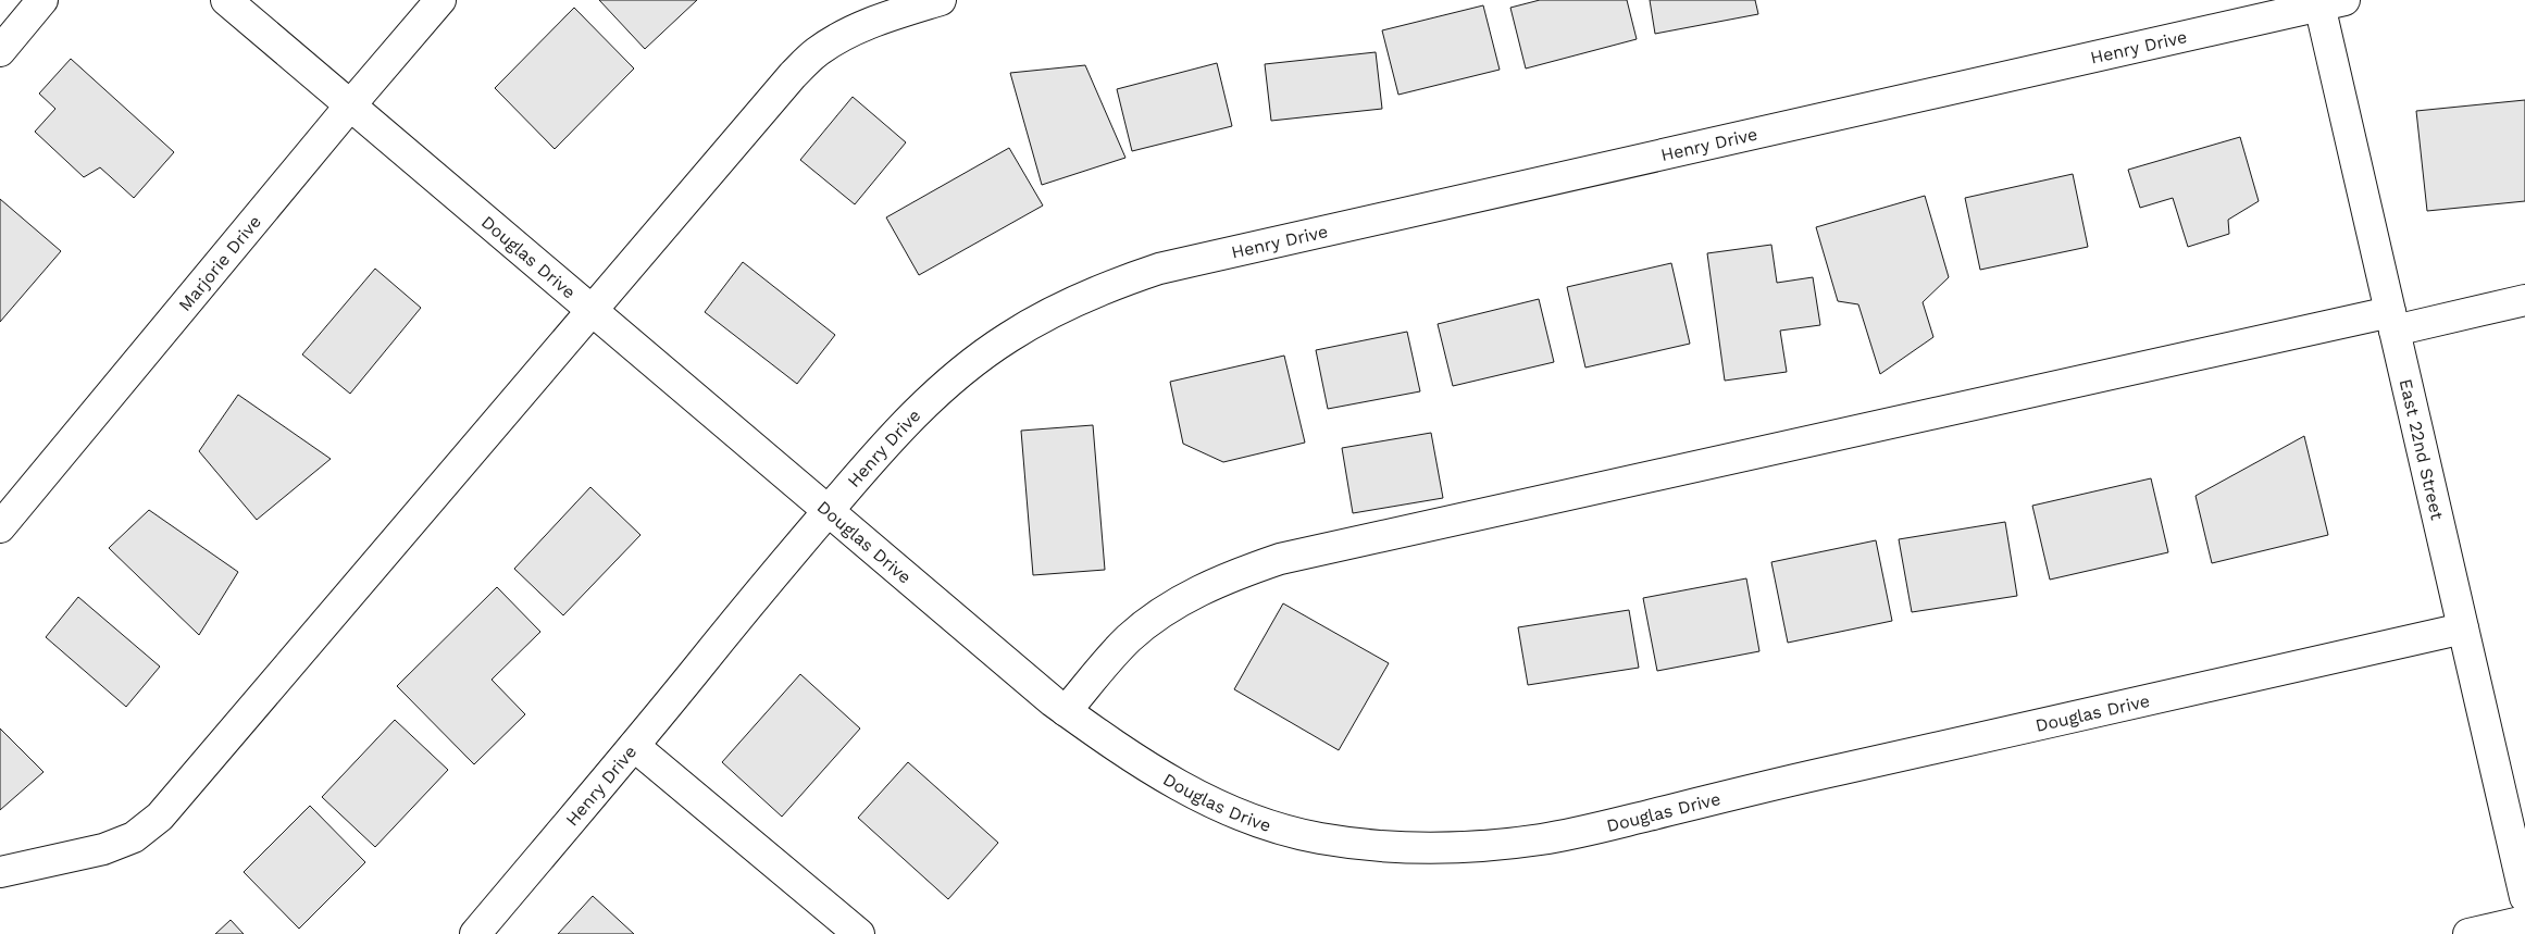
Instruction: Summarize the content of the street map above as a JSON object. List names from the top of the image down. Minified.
{"streets":{"street":["Henry Drive","Douglas Drive","Marjorie Drive","East 22nd Street"]},"crossings":[["Henry Drive","Douglas Drive"],["Henry Drive","East 22nd Street"],["Douglas Drive","Marjorie Drive"],["Douglas Drive","East 22nd Street"]]}
